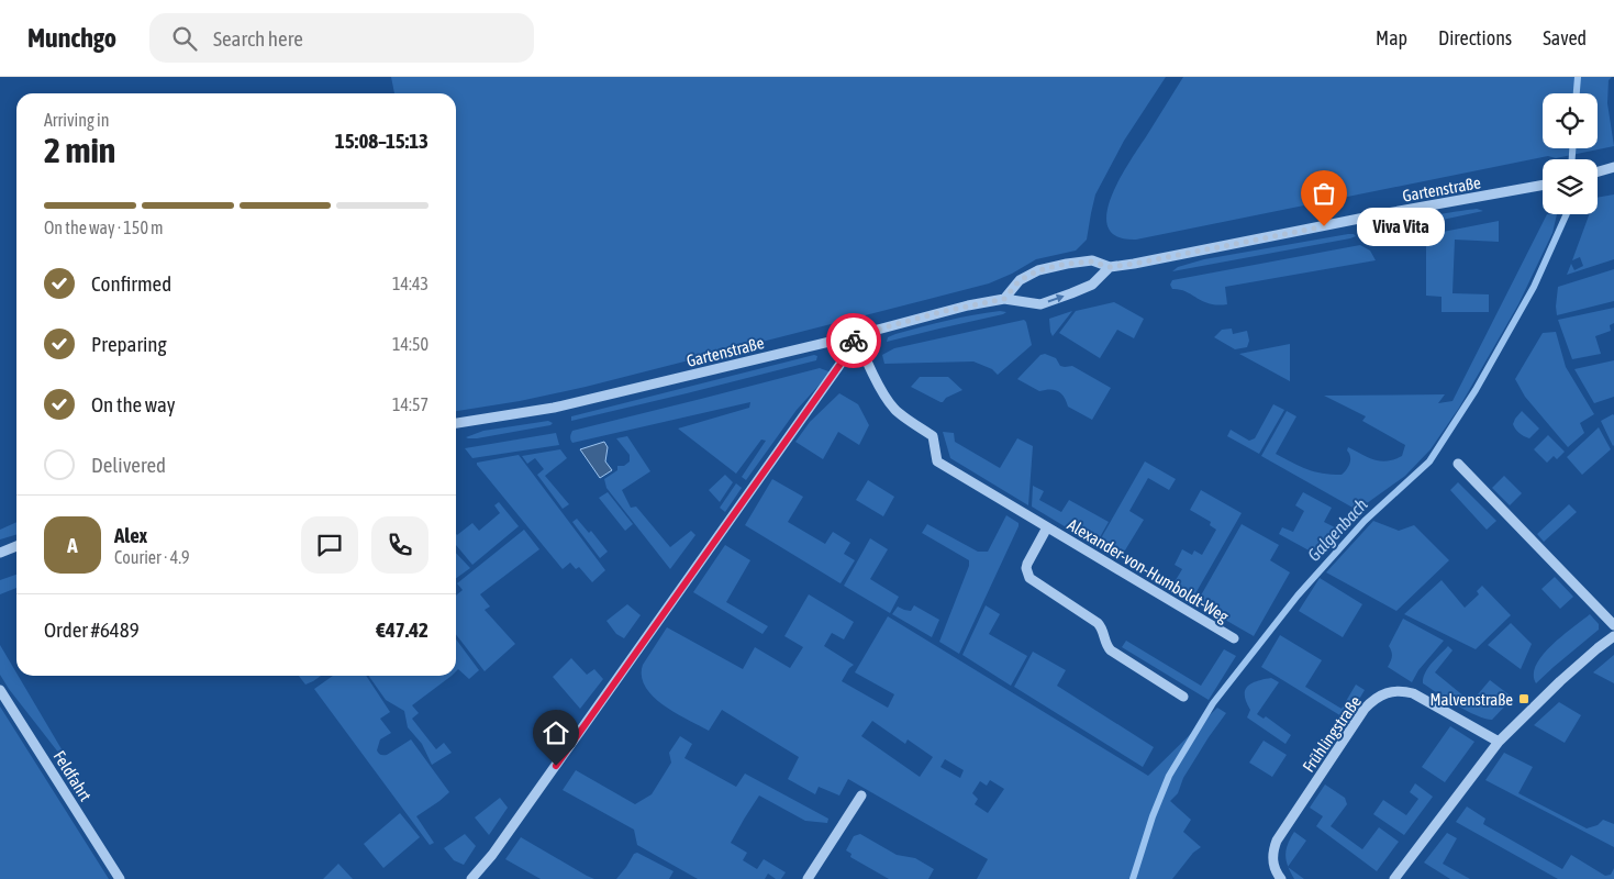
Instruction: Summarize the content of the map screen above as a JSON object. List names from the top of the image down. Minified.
{"streets":{"street":["Gartenstraße","Alexander-von-Humboldt-Weg","Frühlingstraße","Feldfahrt"]},"crossings":[["Gartenstraße","Alexander-von-Humboldt-Weg"]],"water":["Galgenbach"],"places":{"other":["Viva Vita"],"transit":["Malvenstraße"]},"page":{"header":"Munchgo","search":"Search here","nav":["Map","Directions","Saved"],"heading":["2 min","Arriving in","15:08–15:13"],"panel":["Alex","Courier · 4.9","Order #6489","€47.42"],"bar":"On the way · 150 m","bubble":"Viva Vita","list":[["Confirmed","14:43"],["Preparing","14:50"],["On the way","14:57"],"Delivered"],"round":"A"}}
